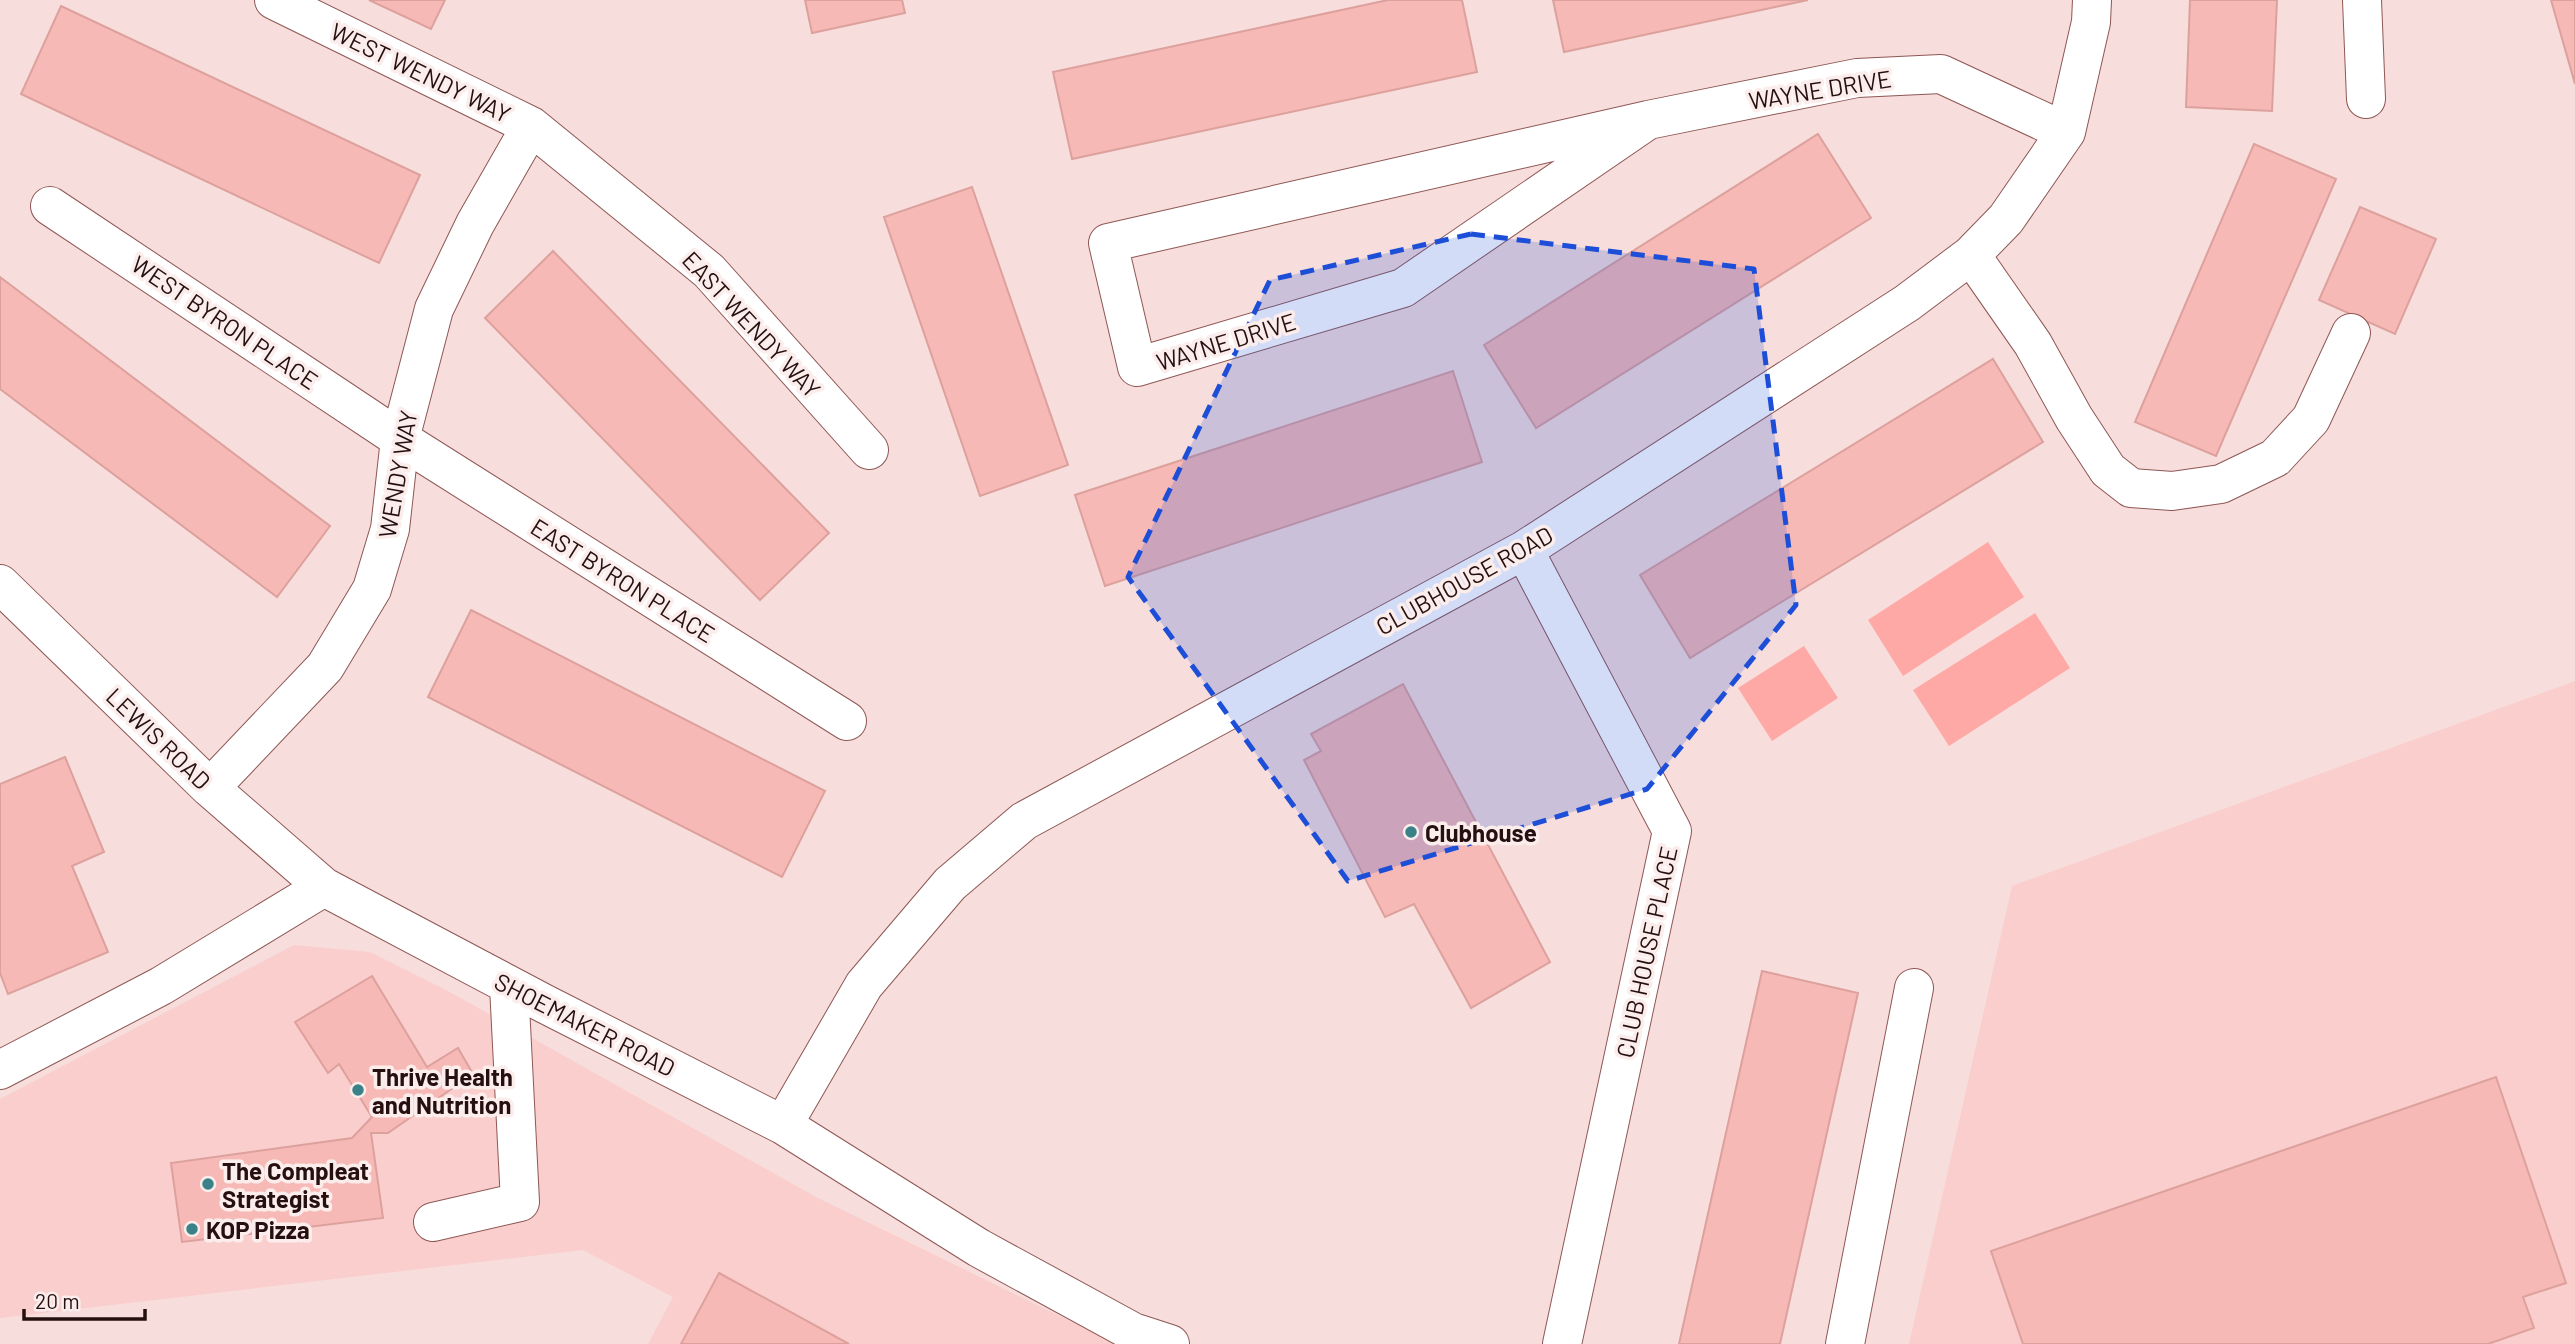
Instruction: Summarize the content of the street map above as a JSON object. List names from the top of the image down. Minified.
{"streets":{"street":["WEST WENDY WAY","WAYNE DRIVE","WEST BYRON PLACE","EAST WENDY WAY","WENDY WAY","EAST BYRON PLACE","CLUBHOUSE ROAD","LEWIS ROAD","CLUB HOUSE PLACE","SHOEMAKER ROAD"]},"crossings":[["WEST WENDY WAY","EAST WENDY WAY"],["WEST WENDY WAY","WENDY WAY"],["WAYNE DRIVE","CLUBHOUSE ROAD"],["WEST BYRON PLACE","WENDY WAY"],["WEST BYRON PLACE","EAST BYRON PLACE"],["EAST WENDY WAY","WENDY WAY"],["WENDY WAY","EAST BYRON PLACE"],["WENDY WAY","LEWIS ROAD"],["CLUBHOUSE ROAD","CLUB HOUSE PLACE"],["CLUBHOUSE ROAD","SHOEMAKER ROAD"],["LEWIS ROAD","SHOEMAKER ROAD"]],"places":["Clubhouse","Thrive Health and Nutrition","The Compleat Strategist","KOP Pizza"],"scale_bar":"20 m"}
